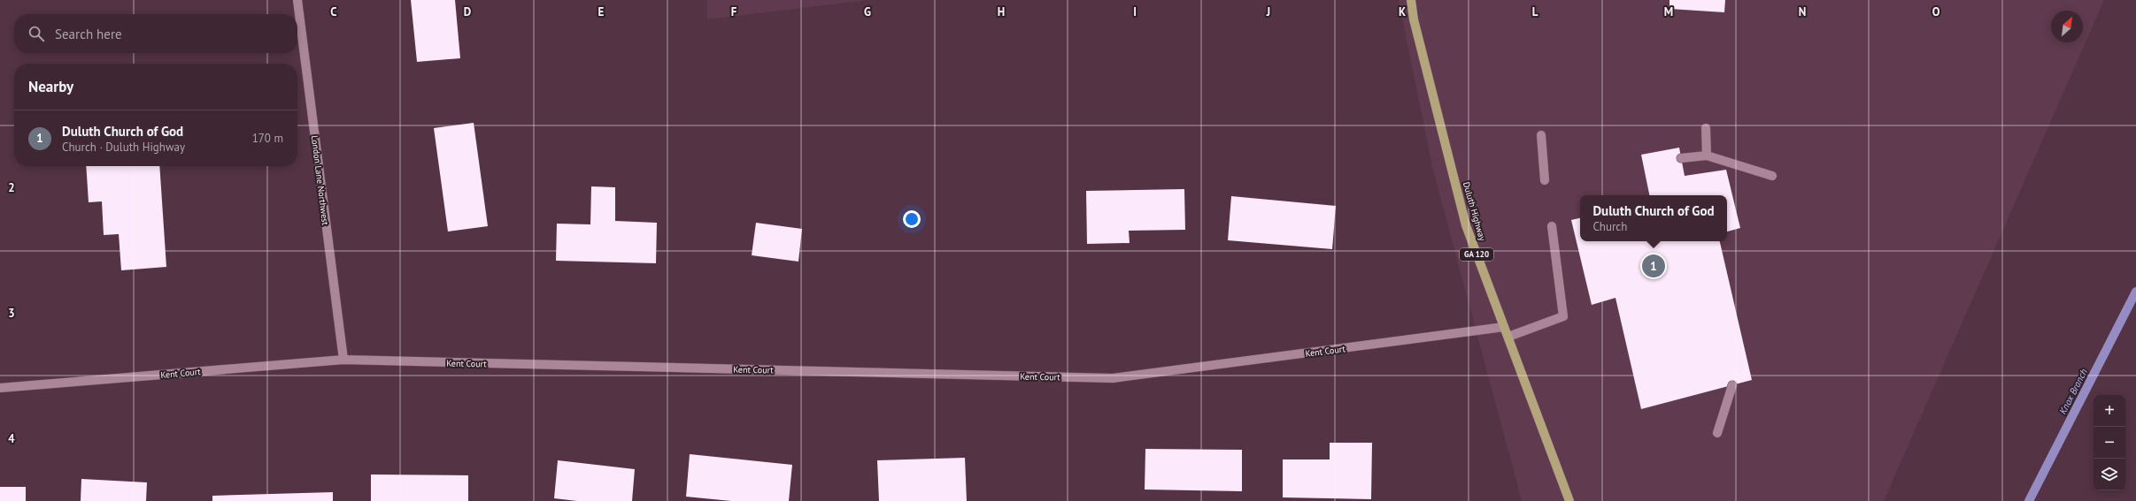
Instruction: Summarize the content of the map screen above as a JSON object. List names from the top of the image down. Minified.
{"streets":{"main road":["Duluth Highway","GA 120"],"street":["London Lane Northwest","Kent Court"]},"crossings":[["London Lane Northwest","Kent Court"],["Duluth Highway","Kent Court"]],"water":["Knox Branch"],"north":"top right","page":{"search":"Search here","heading":"Nearby","list":[{"mark":"1","name":"Duluth Church of God","note":"Church · Duluth Highway","value":"170 m"}],"popup":["Duluth Church of God","Church"],"pins":"1","map_buttons":["+","−"]},"grid":{"columns":["C","D","E","F","G","H","I","J","K","L","M","N","O"],"rows":["2","3","4"]}}
